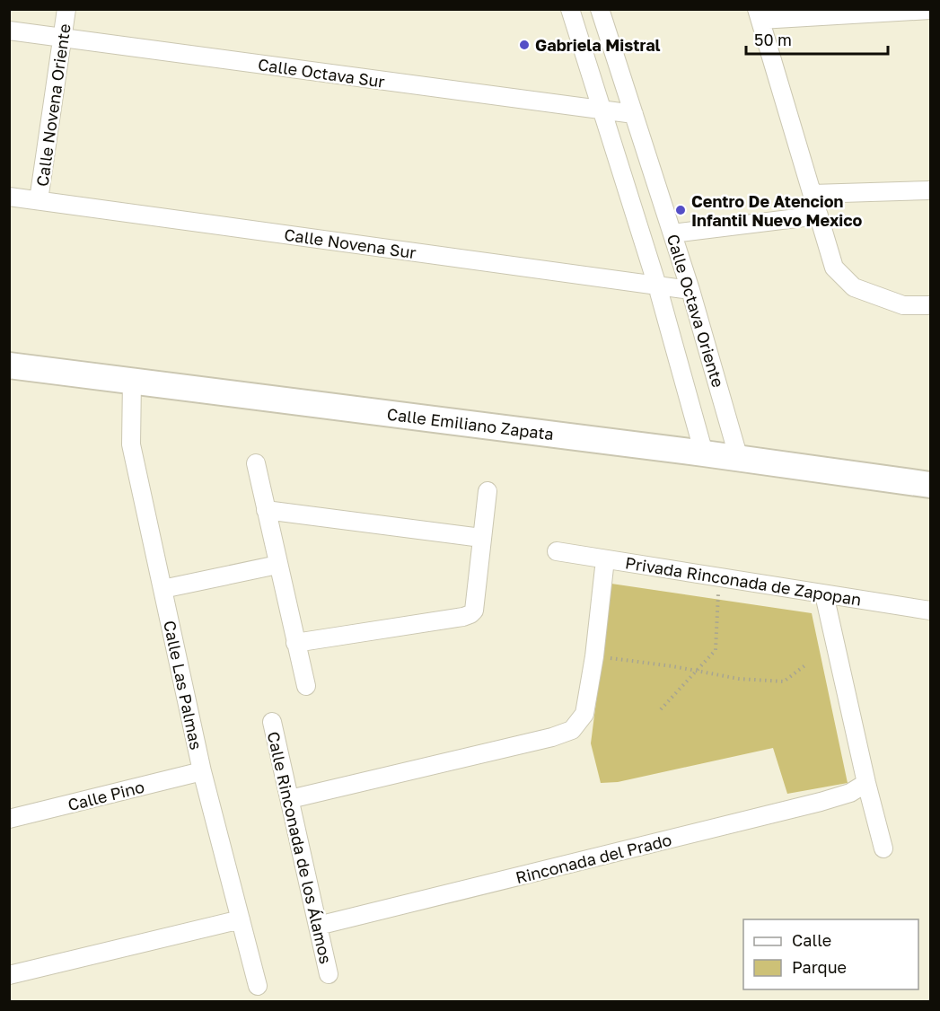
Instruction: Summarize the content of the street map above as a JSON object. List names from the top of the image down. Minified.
{"streets":{"street":["Calle Octava Sur","Calle Novena Oriente","Calle Novena Sur","Calle Octava Oriente","Calle Emiliano Zapata","Privada Rinconada de Zapopan","Calle Las Palmas","Calle Pino","Calle Rinconada de los Álamos","Rinconada del Prado"]},"crossings":[["Calle Octava Sur","Calle Novena Oriente"],["Calle Octava Sur","Calle Octava Oriente"],["Calle Novena Oriente","Calle Novena Sur"],["Calle Novena Sur","Calle Octava Oriente"],["Calle Octava Oriente","Calle Emiliano Zapata"],["Calle Emiliano Zapata","Calle Las Palmas"],["Calle Las Palmas","Calle Pino"],["Calle Rinconada de los Álamos","Rinconada del Prado"]],"places":["Gabriela Mistral","Centro De Atencion Infantil Nuevo Mexico"],"legend":["Calle","Parque"],"scale_bar":"50 m"}
